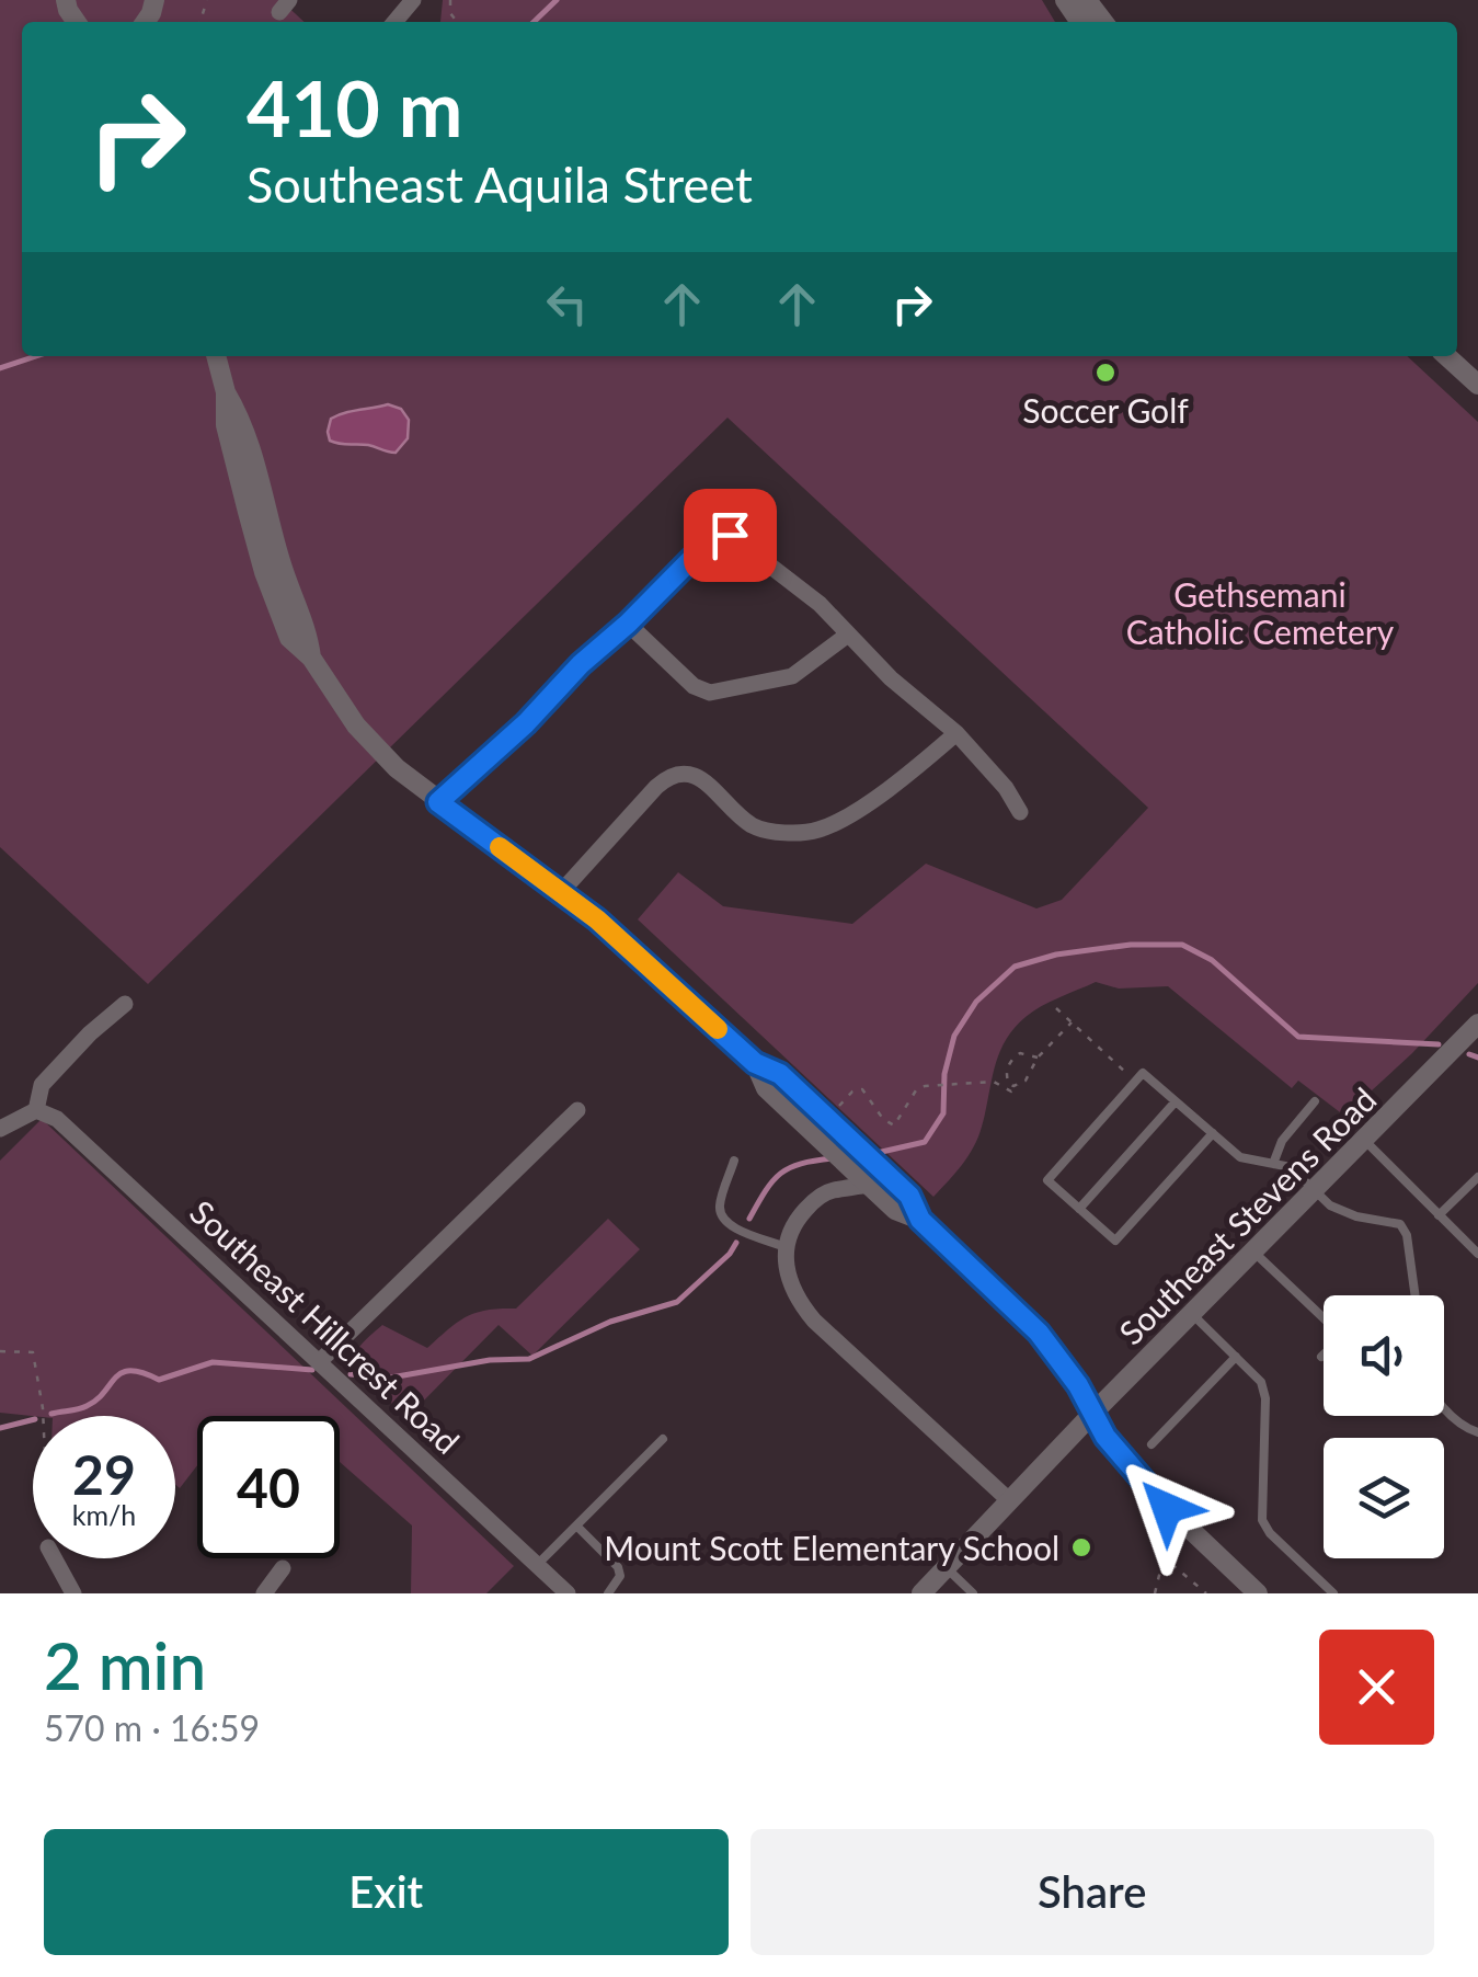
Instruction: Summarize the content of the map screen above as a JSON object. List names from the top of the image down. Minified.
{"streets":{"street":["Southeast Stevens Road","Southeast Hillcrest Road"]},"parks":["Gethsemani Catholic Cemetery"],"places":["Soccer Golf","Mount Scott Elementary School"],"page":{"turn":["410 m","Southeast Aquila Street"],"speed":"29 km/h","limit":"40","heading":["2 min","570 m · 16:59"],"buttons":["Exit","Share"]}}
